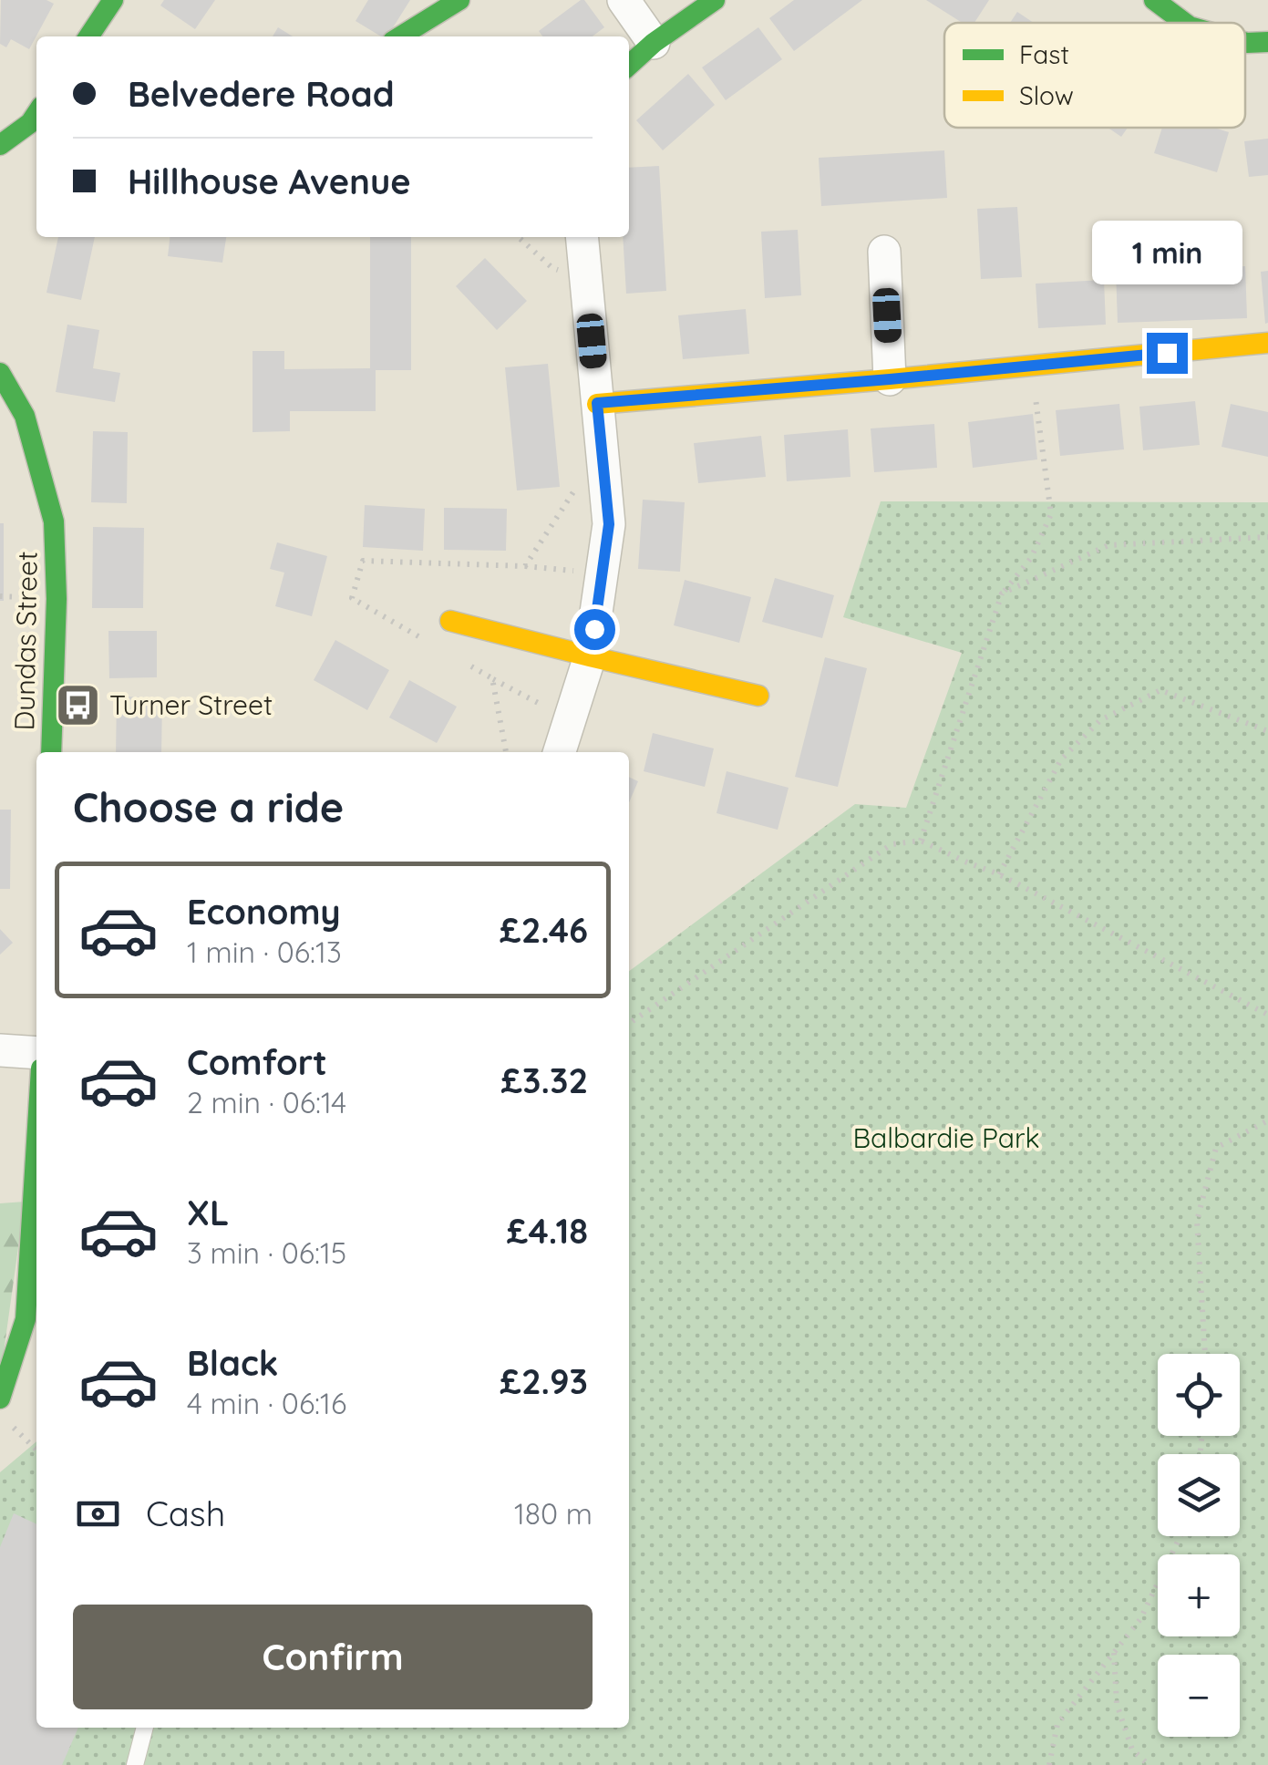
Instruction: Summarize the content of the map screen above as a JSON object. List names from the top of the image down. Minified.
{"streets":{"street":["Dundas Street"]},"parks":["Balbardie Park"],"places":{"bus stop":["Turner Street"]},"legend":["Fast","Slow"],"page":{"banner":["Belvedere Road","Hillhouse Avenue"],"bubble":"1 min","heading":"Choose a ride","list":[{"name":"Economy","note":"1 min · 06:13","value":"£2.46"},{"name":"Comfort","note":"2 min · 06:14","value":"£3.32"},{"name":"XL","note":"3 min · 06:15","value":"£4.18"},{"name":"Black","note":"4 min · 06:16","value":"£2.93"}],"map_buttons":["+","−"],"pay":["Cash","180 m"],"buttons":"Confirm"}}
